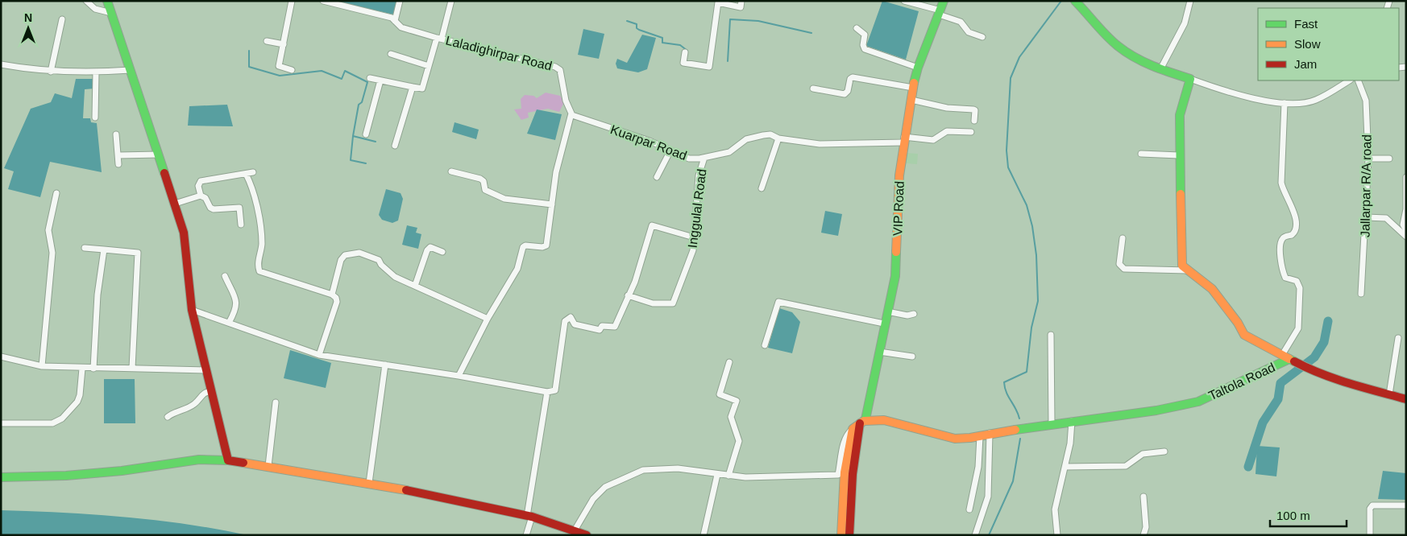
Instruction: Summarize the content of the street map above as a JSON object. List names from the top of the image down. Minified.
{"streets":{"street":["Laladighirpar Road","Kuarpar Road","Jallarpar R/A road","Inggulal Road","VIP Road","Taltola Road"]},"crossings":[["Laladighirpar Road","Kuarpar Road"],["Kuarpar Road","Inggulal Road"],["Kuarpar Road","VIP Road"],["VIP Road","Taltola Road"]],"legend":["Fast","Slow","Jam"],"scale_bar":"100 m","north":"top"}
